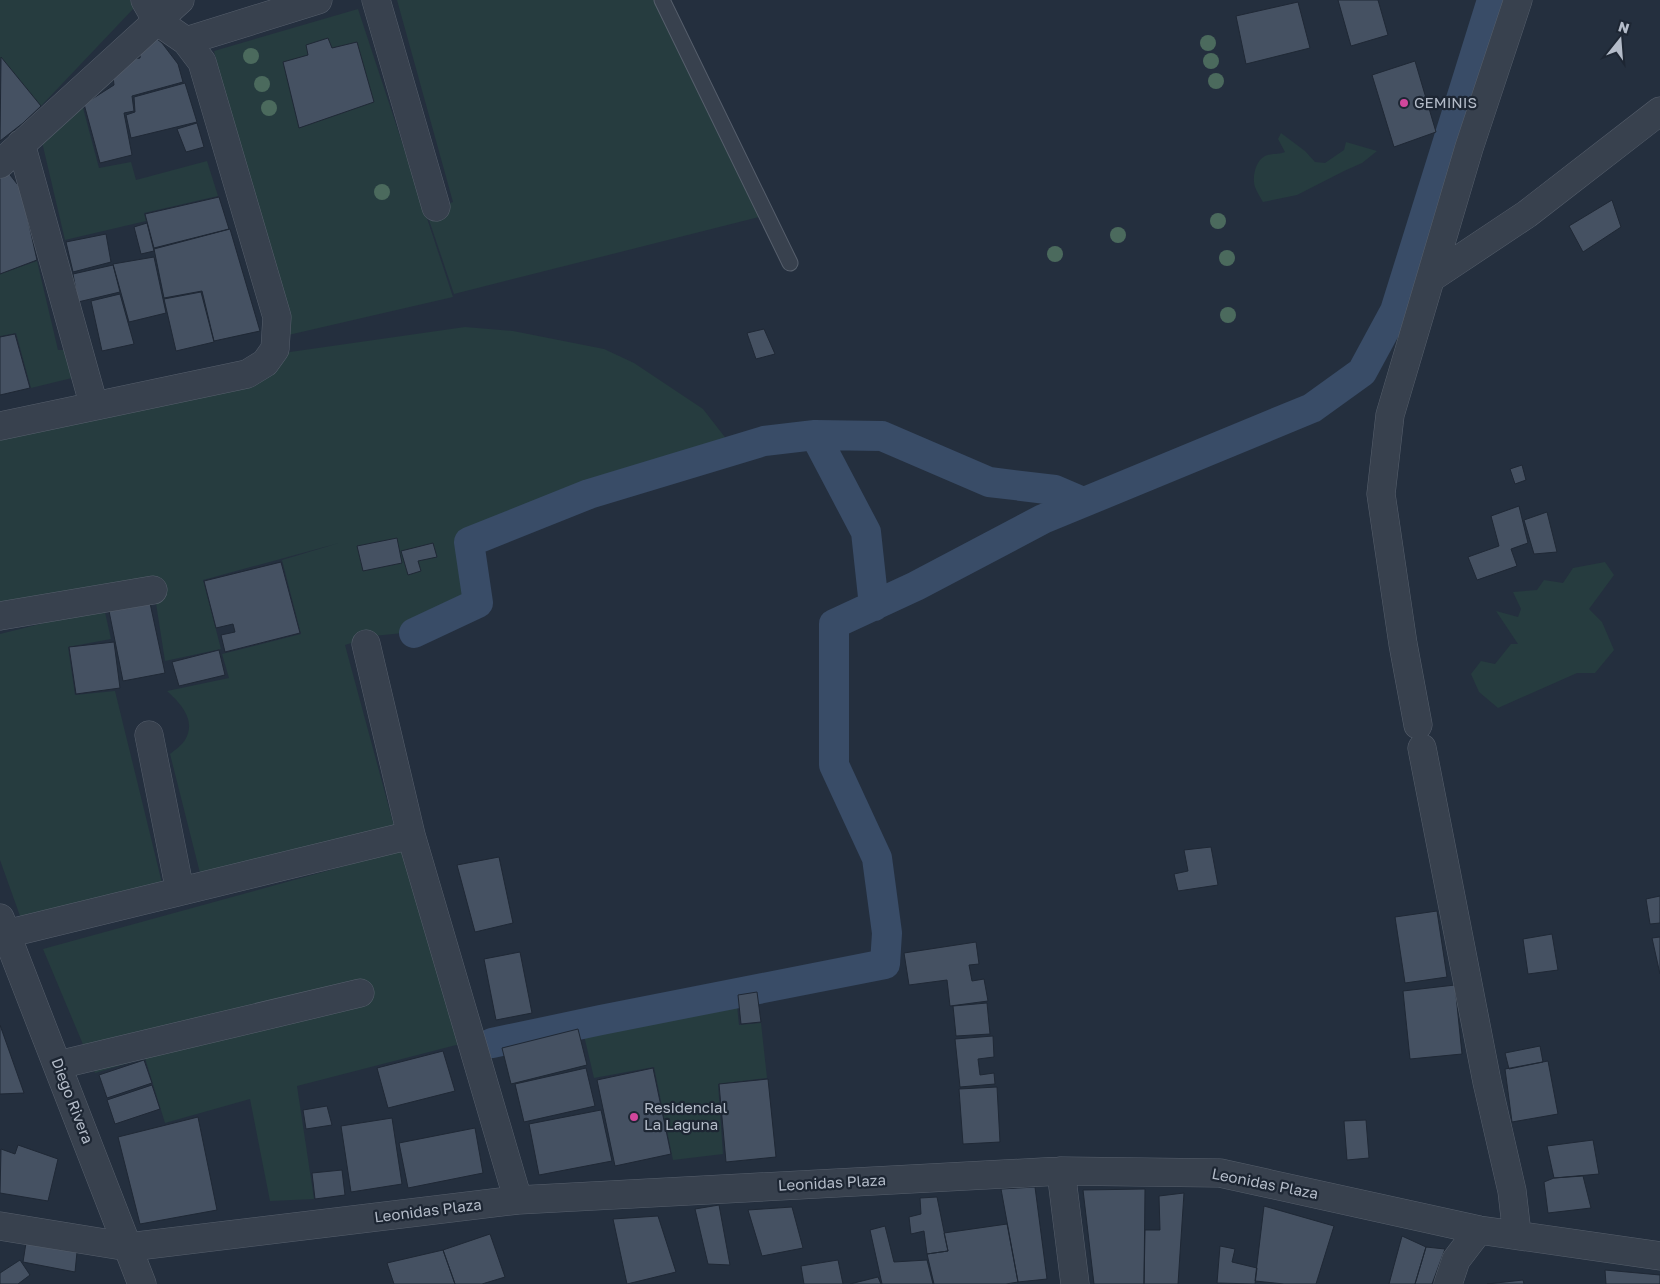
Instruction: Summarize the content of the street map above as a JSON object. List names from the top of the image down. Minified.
{"streets":{"street":["Diego Rivera","Leonidas Plaza"]},"crossings":[["Diego Rivera","Leonidas Plaza"]],"places":["GEMINIS","Residencial La Laguna"],"north":"top"}
